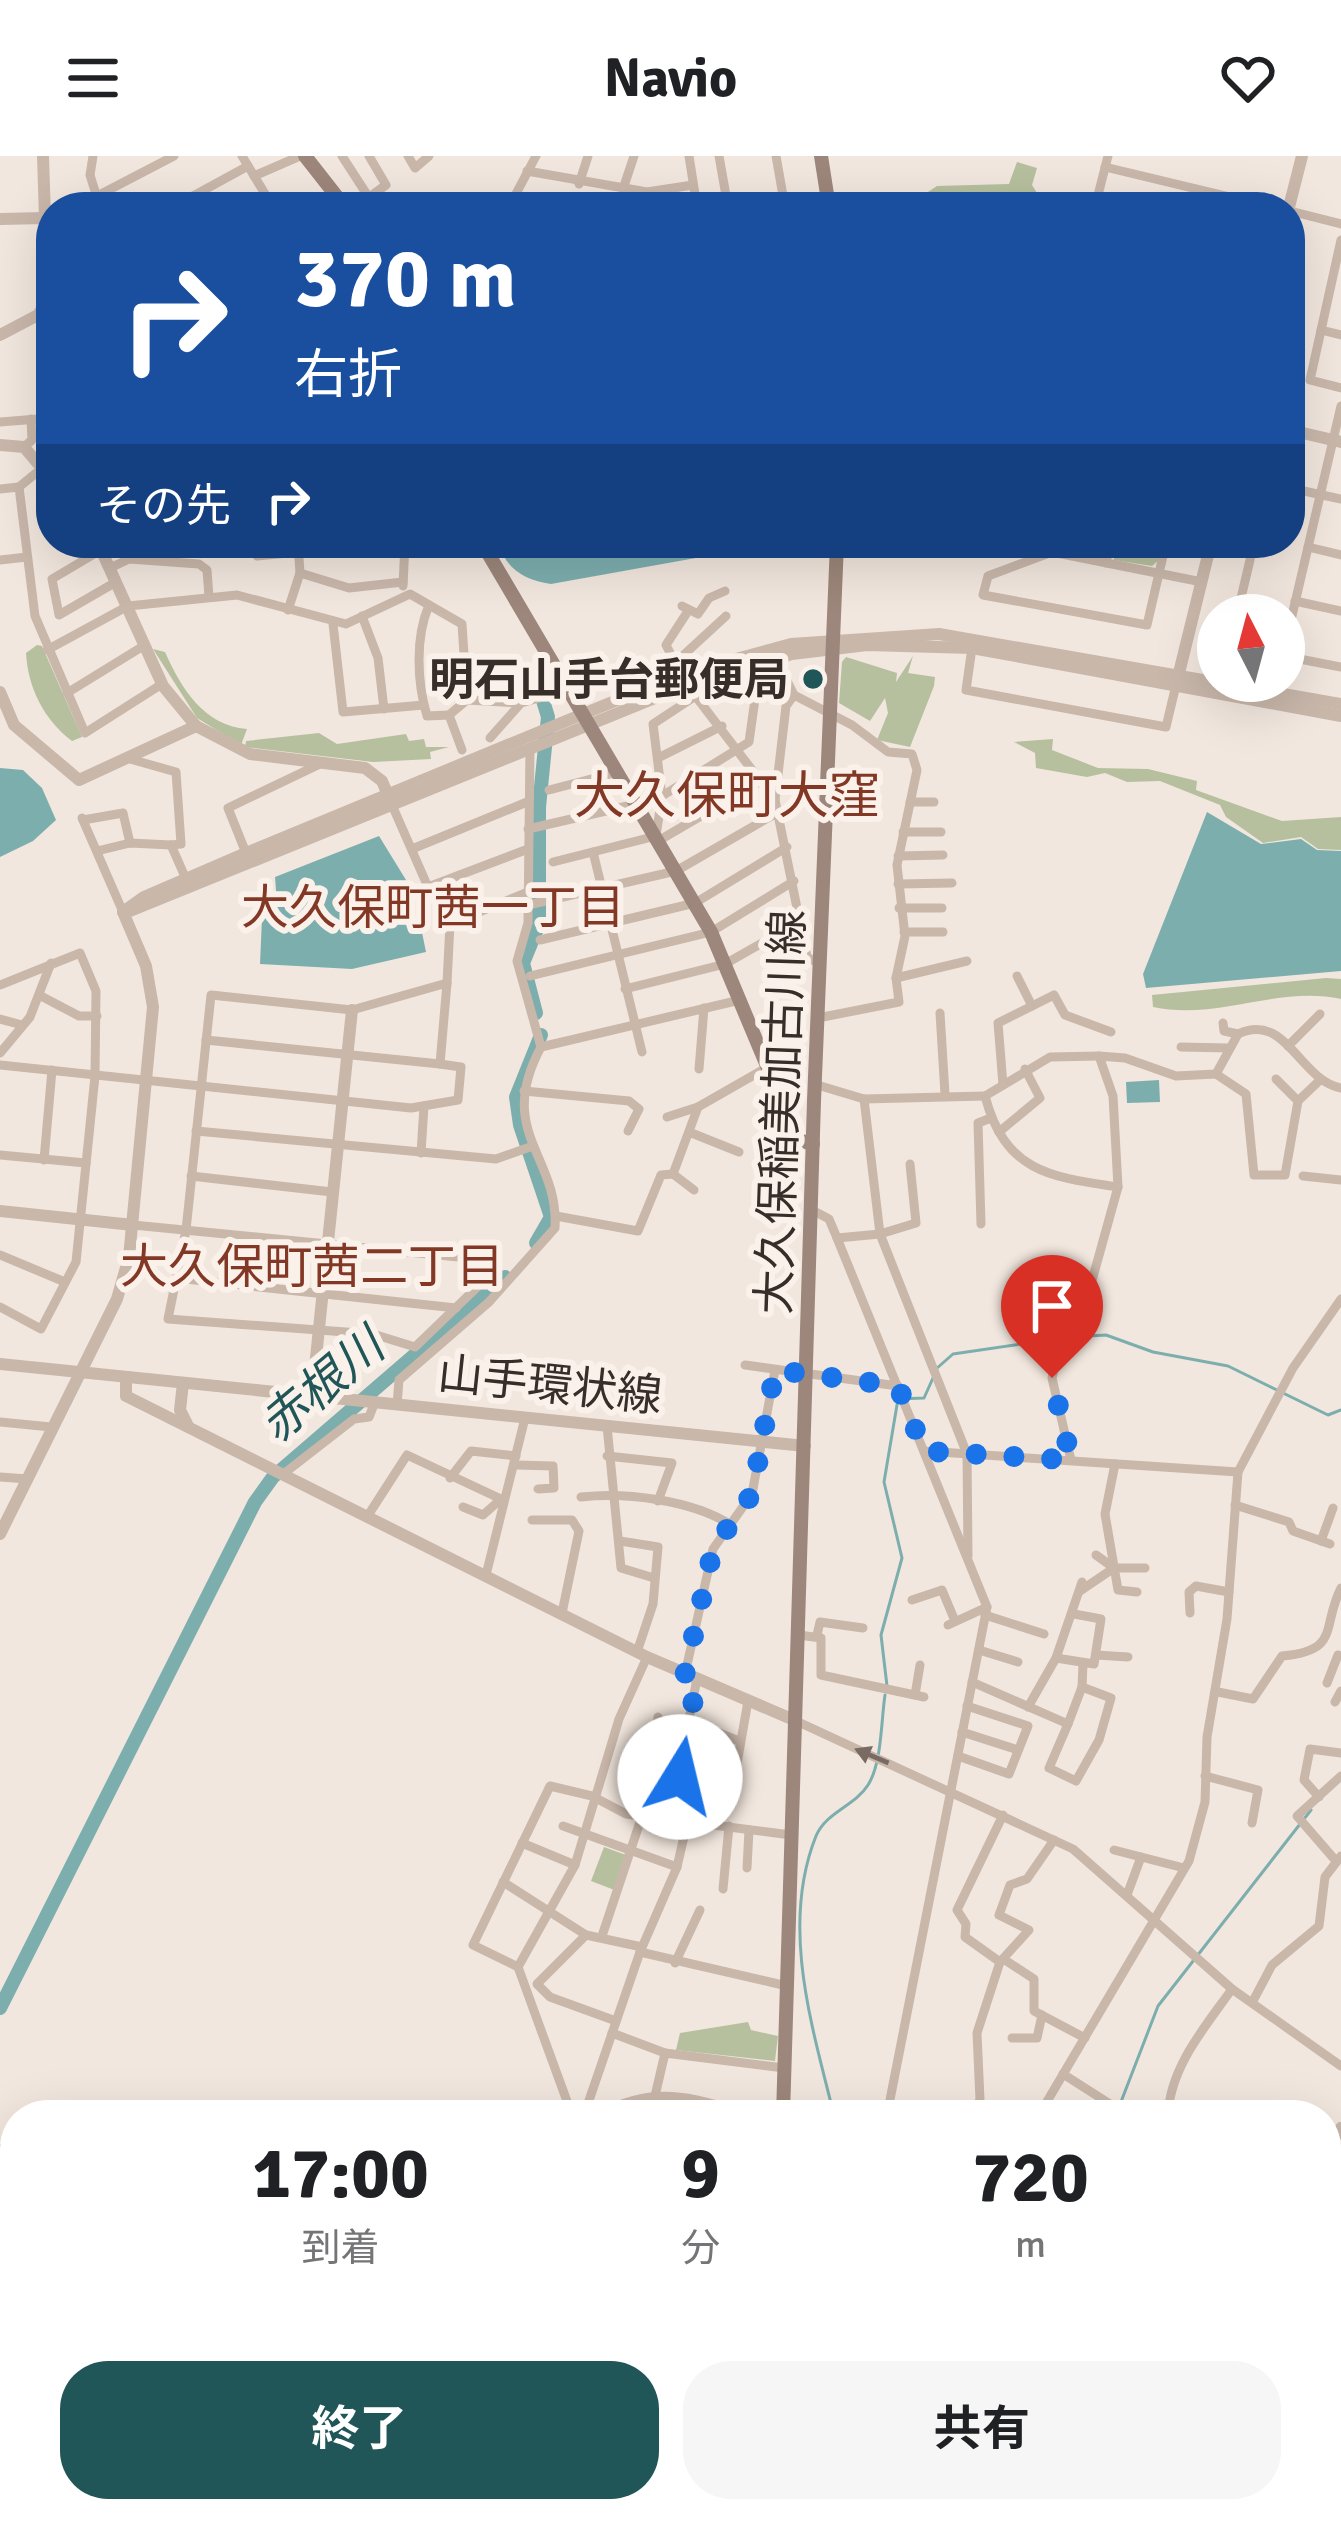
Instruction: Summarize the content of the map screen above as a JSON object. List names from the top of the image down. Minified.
{"streets":{"main road":["大久保稲美加古川線"],"street":["山手環状線"]},"crossings":[["大久保稲美加古川線","山手環状線"]],"districts":["大久保町大窪","大久保町茜一丁目","大久保町茜二丁目"],"water":["赤根川"],"places":["明石山手台郵便局"],"north":"top","page":{"header":"Navio","turn":["370 m","右折"],"then":"その先","eta":["17:00","到着","9","分","720","m"],"buttons":["終了","共有"]}}
